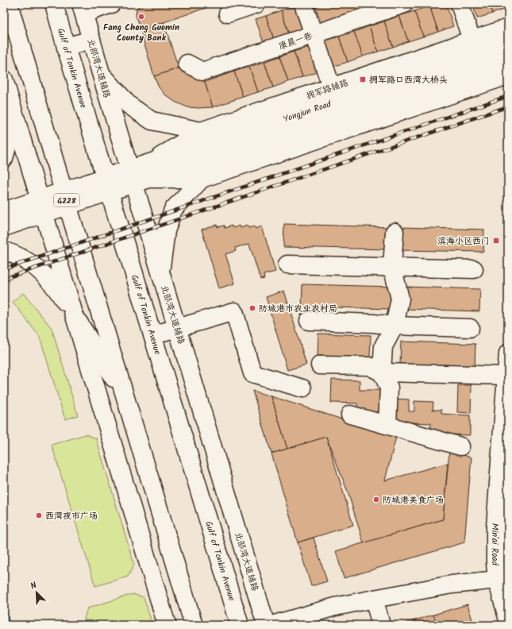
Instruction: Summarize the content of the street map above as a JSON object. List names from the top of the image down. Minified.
{"streets":{"main road":["康晨一巷","Gulf of Tonkin Avenue","北部湾大道辅路","拥军路辅路","Yongjun Road","G228","Min'ai Road"]},"crossings":[["Gulf of Tonkin Avenue","Yongjun Road"],["Gulf of Tonkin Avenue","G228"],["北部湾大道辅路","Yongjun Road"],["拥军路辅路","Yongjun Road"],["Yongjun Road","G228"]],"places":{"other":["Fang Cheng Guomin County Bank","防城港市农业农村局","防城港美食广场","西湾夜市广场"],"transit":["拥军路口西湾大桥头","滨海小区西门"]},"north":"top left"}
